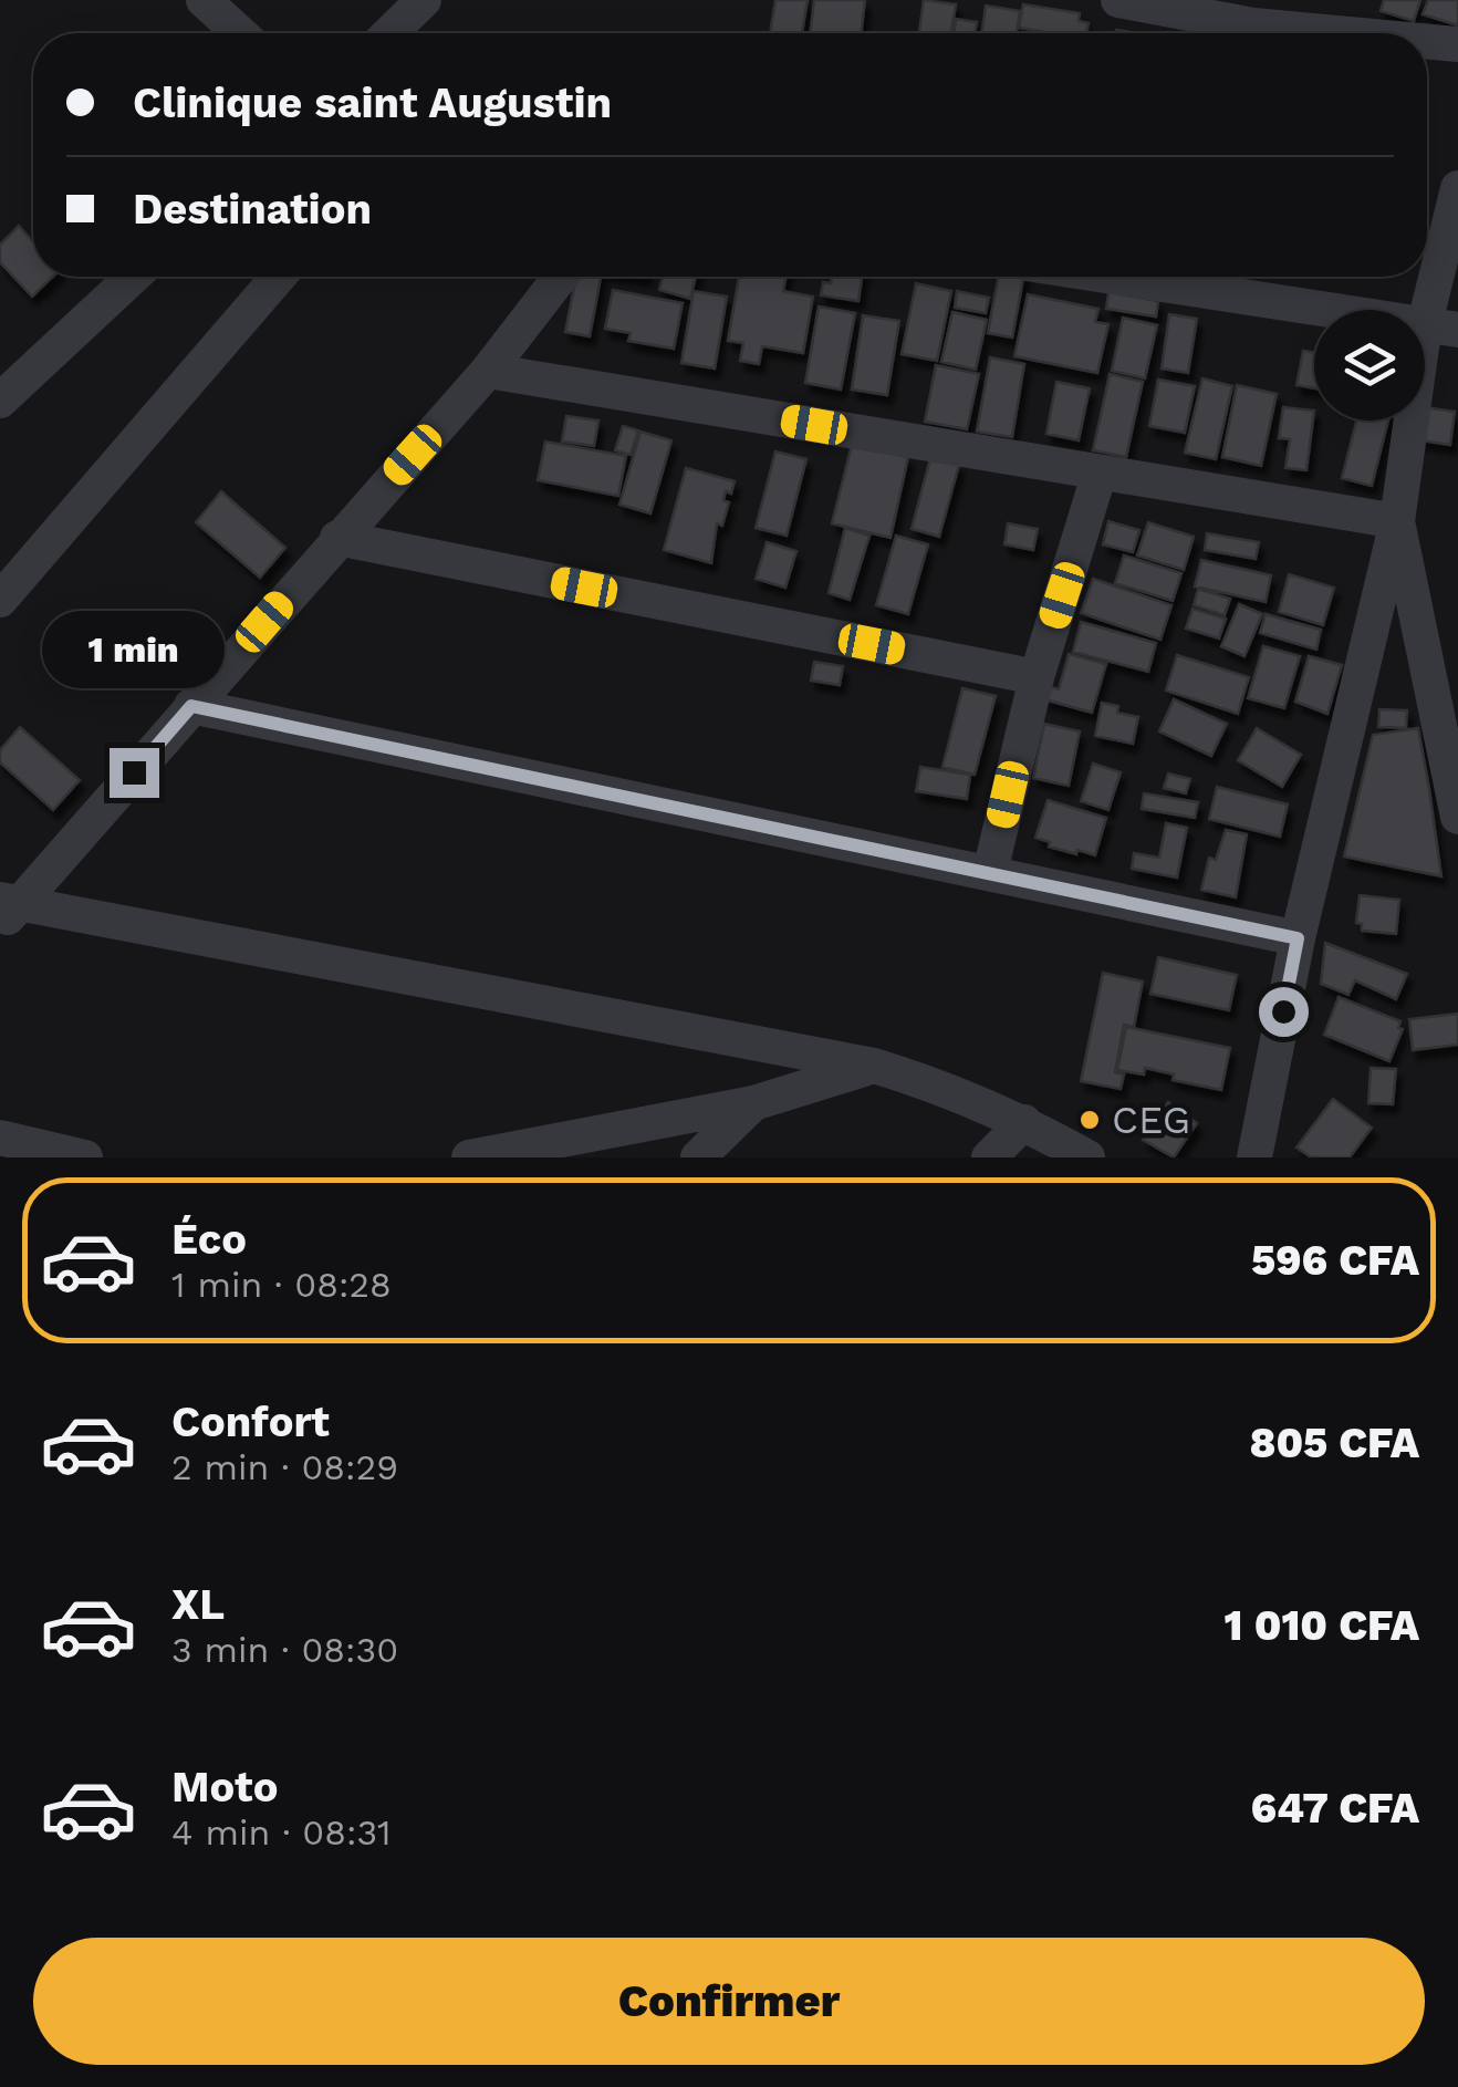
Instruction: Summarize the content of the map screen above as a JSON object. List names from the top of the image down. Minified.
{"places":["CEG"],"page":{"banner":["Clinique saint Augustin","Destination"],"bubble":"1 min","list":[{"name":"Éco","note":"1 min · 08:28","value":"596 CFA"},{"name":"Confort","note":"2 min · 08:29","value":"805 CFA"},{"name":"XL","note":"3 min · 08:30","value":"1 010 CFA"},{"name":"Moto","note":"4 min · 08:31","value":"647 CFA"}],"buttons":"Confirmer"}}
